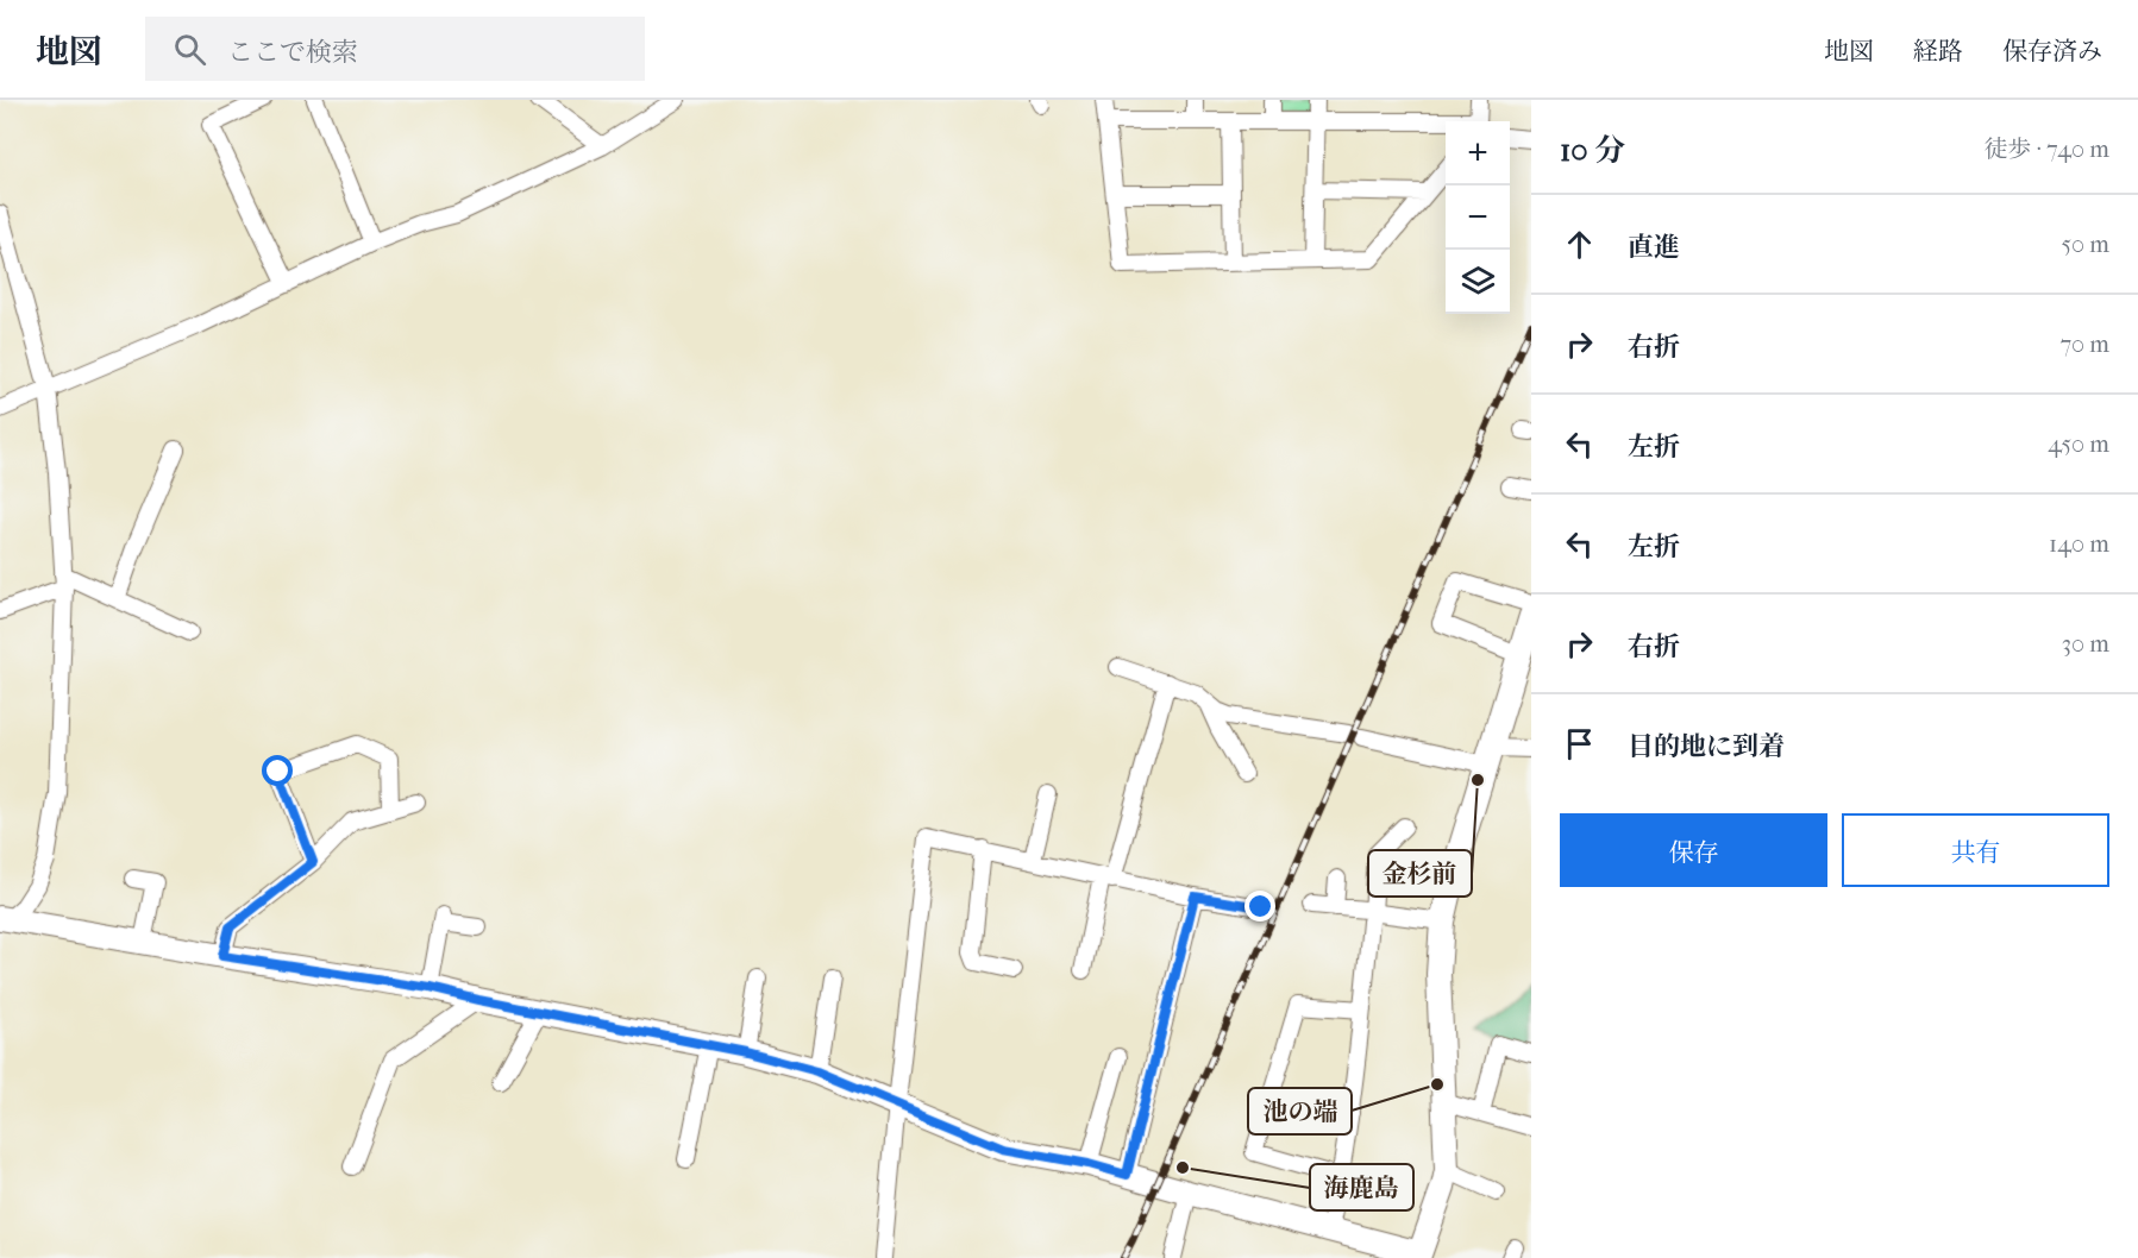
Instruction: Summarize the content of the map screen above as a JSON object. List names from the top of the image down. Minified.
{"places":["金杉前","池の端","海鹿島"],"page":{"header":"地図","search":"ここで検索","nav":["地図","経路","保存済み"],"heading":["10 分","徒歩 · 740 m"],"map_buttons":["+","−"],"list":[["直進","50 m"],["右折","70 m"],["左折","450 m"],["左折","140 m"],["右折","30 m"],"目的地に到着"],"buttons":["保存","共有"]}}
